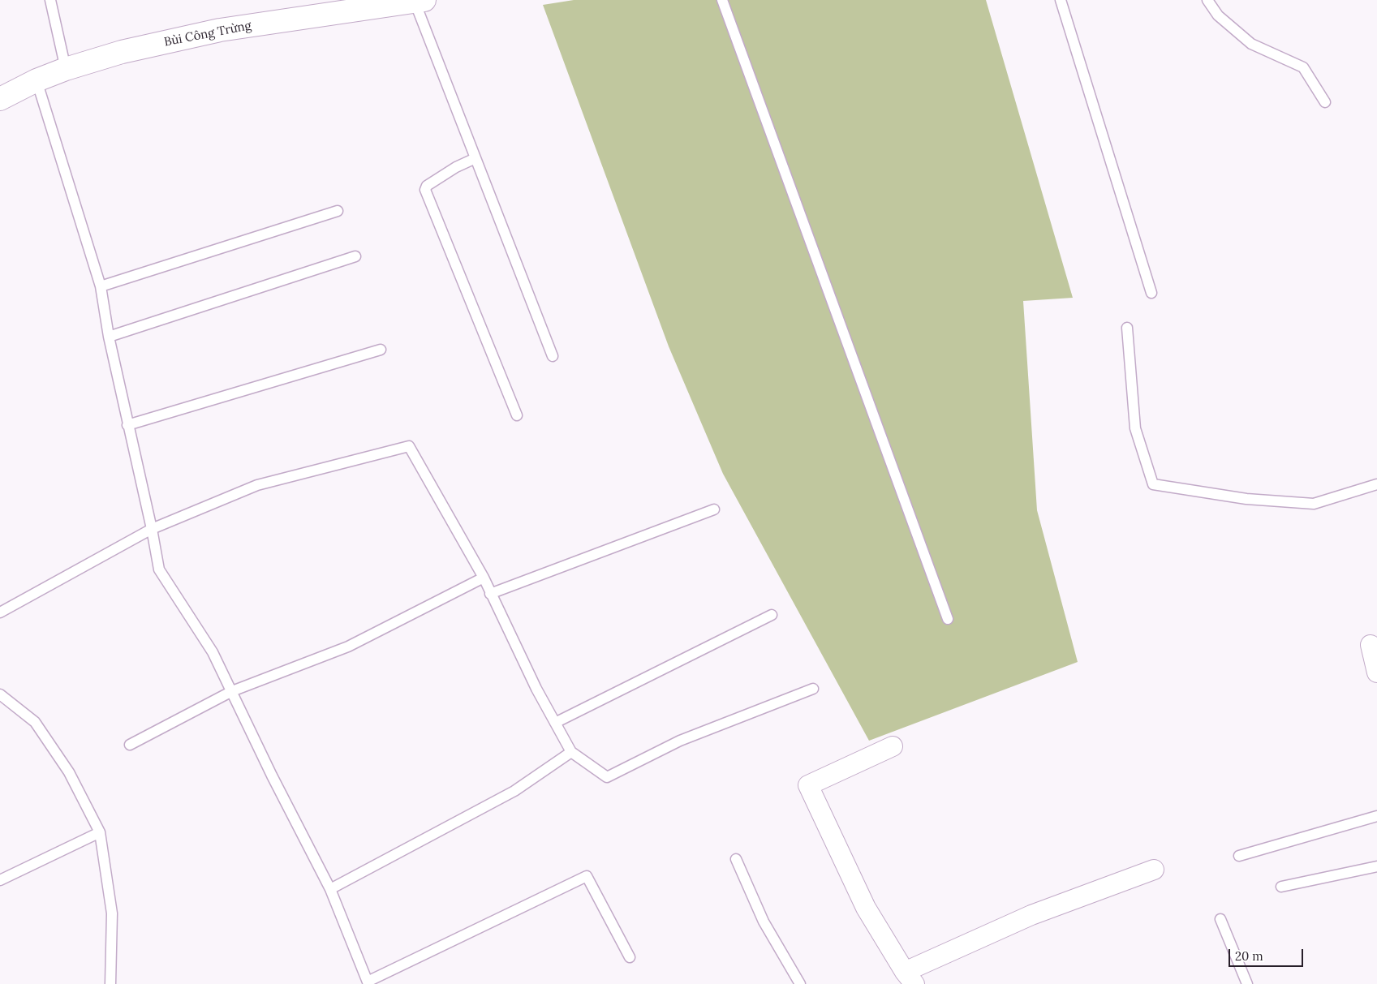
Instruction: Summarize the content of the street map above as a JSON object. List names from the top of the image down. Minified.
{"streets":{"street":["Bùi Công Trừng"]},"scale_bar":"20 m"}
